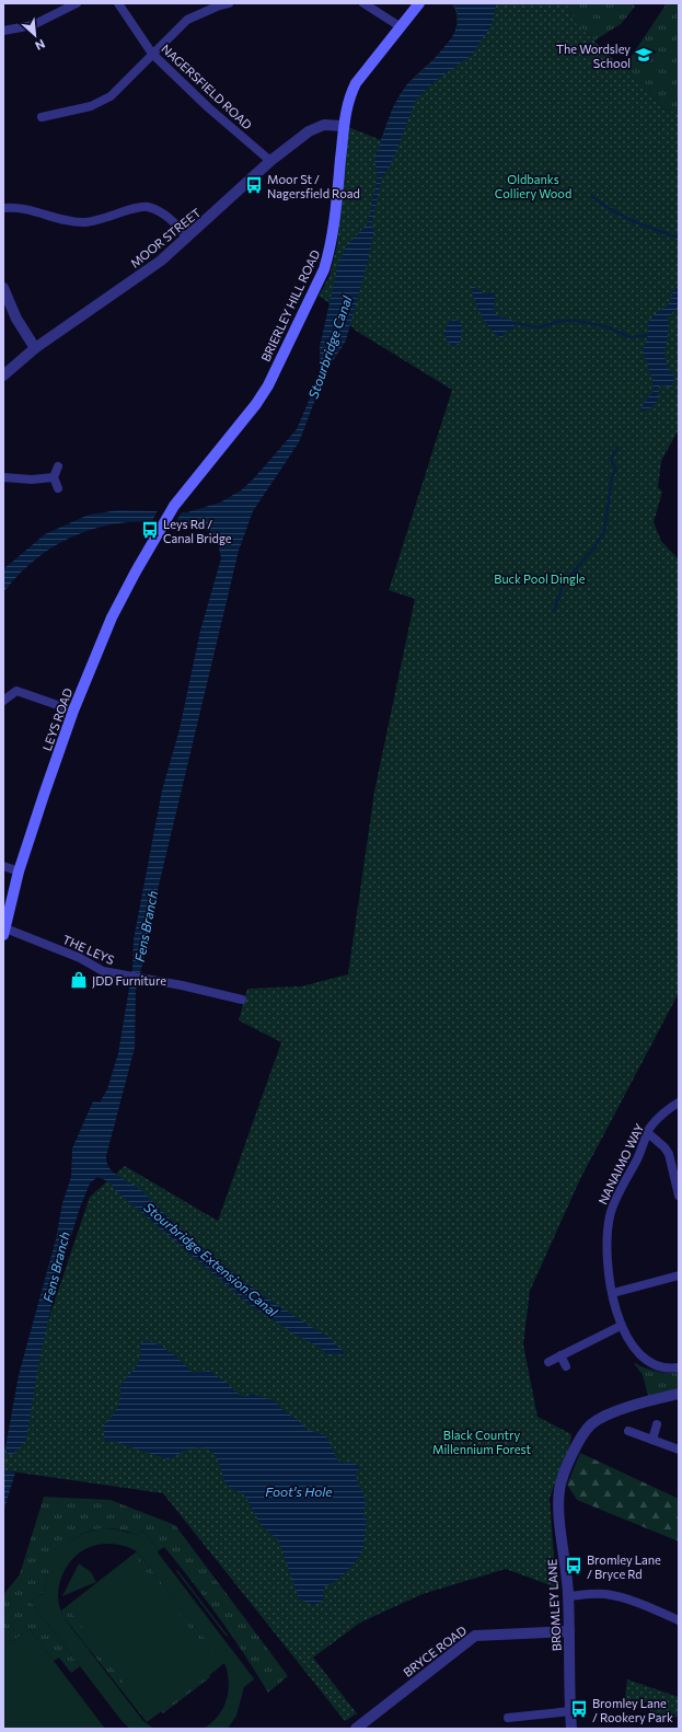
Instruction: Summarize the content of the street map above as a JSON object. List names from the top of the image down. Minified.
{"streets":{"main road":["BRIERLEY HILL ROAD","LEYS ROAD"],"street":["NAGERSFIELD ROAD","MOOR STREET","THE LEYS","NANAIMO WAY","BROMLEY LANE","BRYCE ROAD"]},"crossings":[["NAGERSFIELD ROAD","MOOR STREET"],["MOOR STREET","BRIERLEY HILL ROAD"],["BRIERLEY HILL ROAD","LEYS ROAD"],["LEYS ROAD","THE LEYS"],["BROMLEY LANE","BRYCE ROAD"]],"water":["Stourbridge Canal","Fens Branch","Stourbridge Extension Canal","Foot's Hole"],"parks":["Oldbanks Colliery Wood","Buck Pool Dingle","Black Country Millennium Forest"],"places":{"school or university":["The Wordsley School"],"bus stop":["Moor St / Nagersfield Road","Leys Rd / Canal Bridge","Bromley Lane / Bryce Rd","Bromley Lane / Rookery Park"],"shop":["JDD Furniture"]},"north":"bottom right"}
